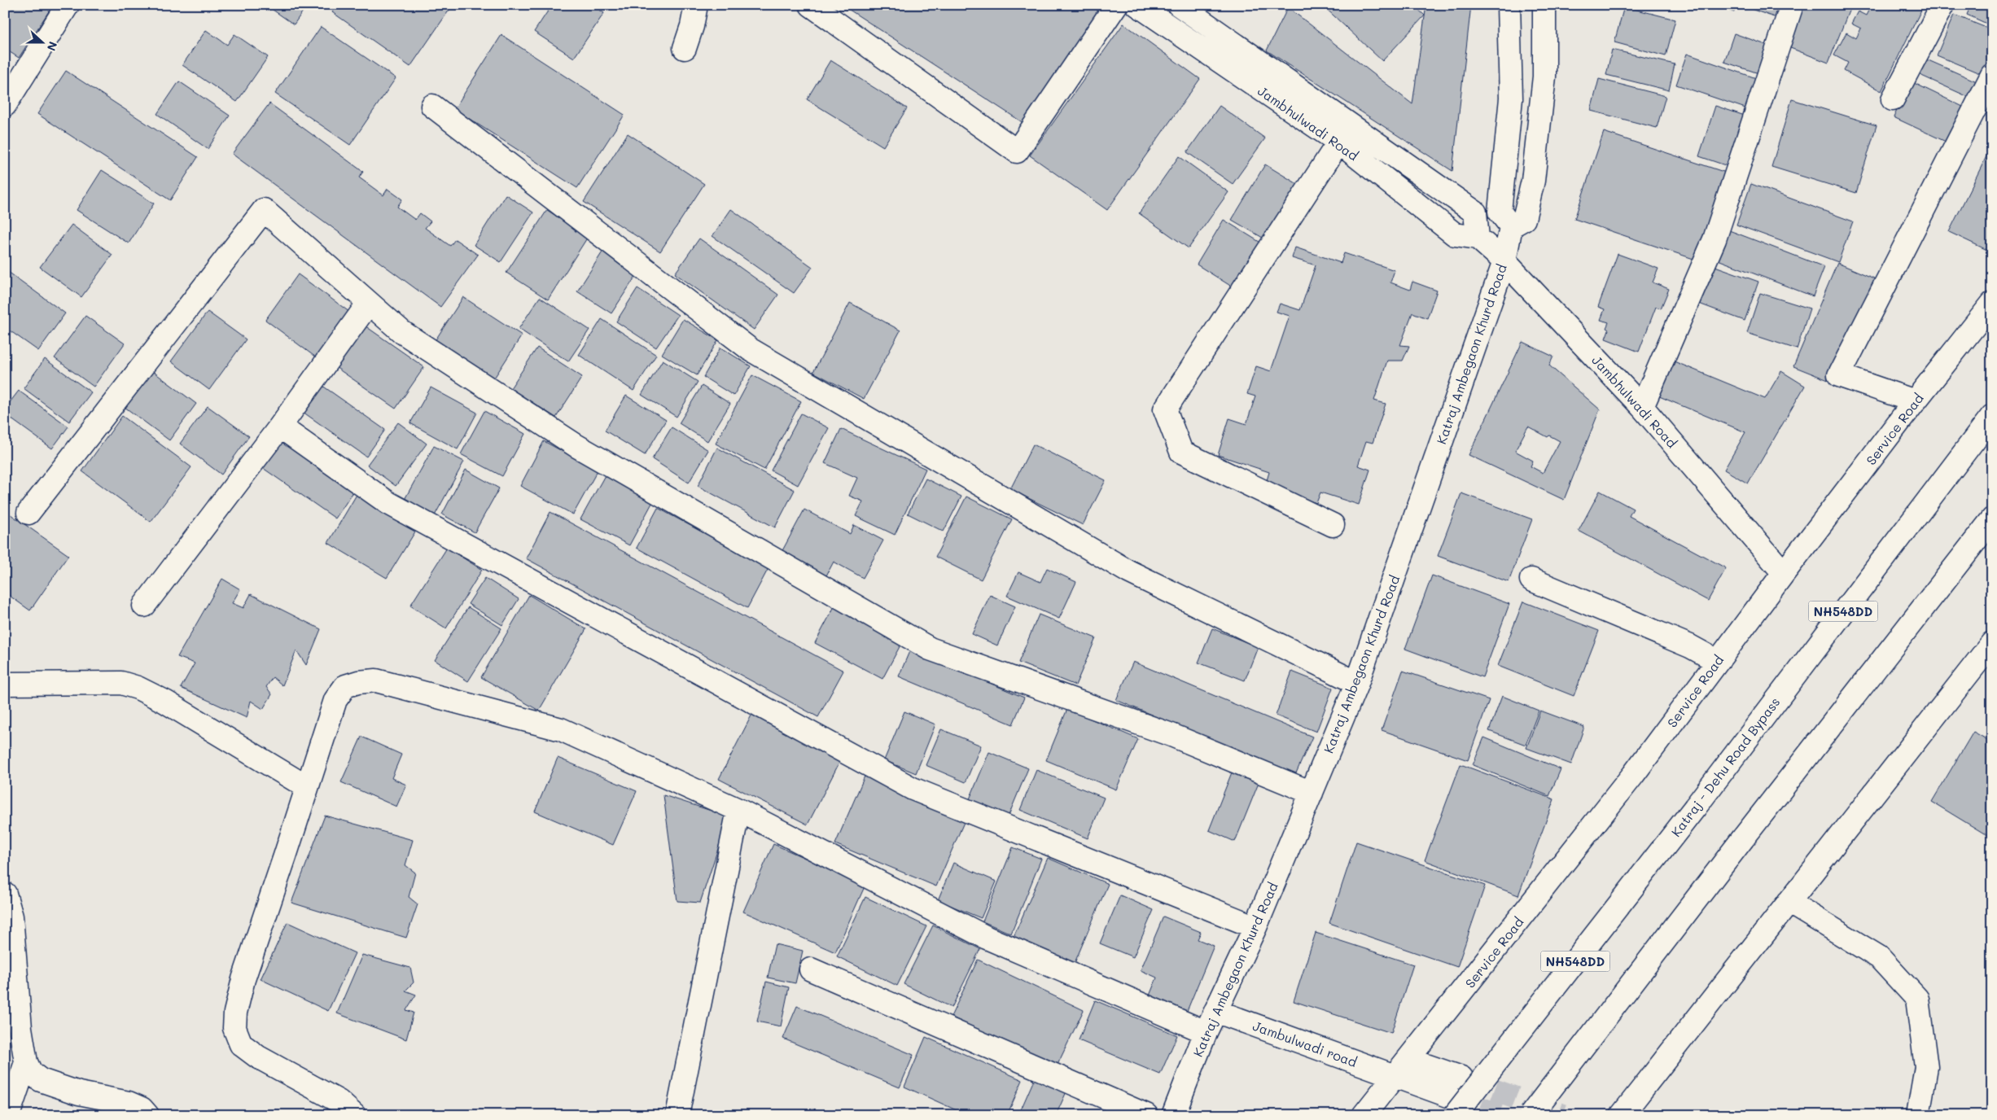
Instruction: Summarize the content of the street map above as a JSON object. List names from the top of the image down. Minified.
{"streets":{"main road":["Jambhulwadi Road","Katraj Ambegaon Khurd Road","Service Road","NH548DD","Katraj - Dehu Road Bypass","Jambulwadi road"]},"crossings":[["Jambhulwadi Road","Katraj Ambegaon Khurd Road"],["Jambhulwadi Road","Service Road"],["Katraj Ambegaon Khurd Road","Jambulwadi road"],["Service Road","Jambulwadi road"],["Katraj - Dehu Road Bypass","Jambulwadi road"]],"north":"right"}
